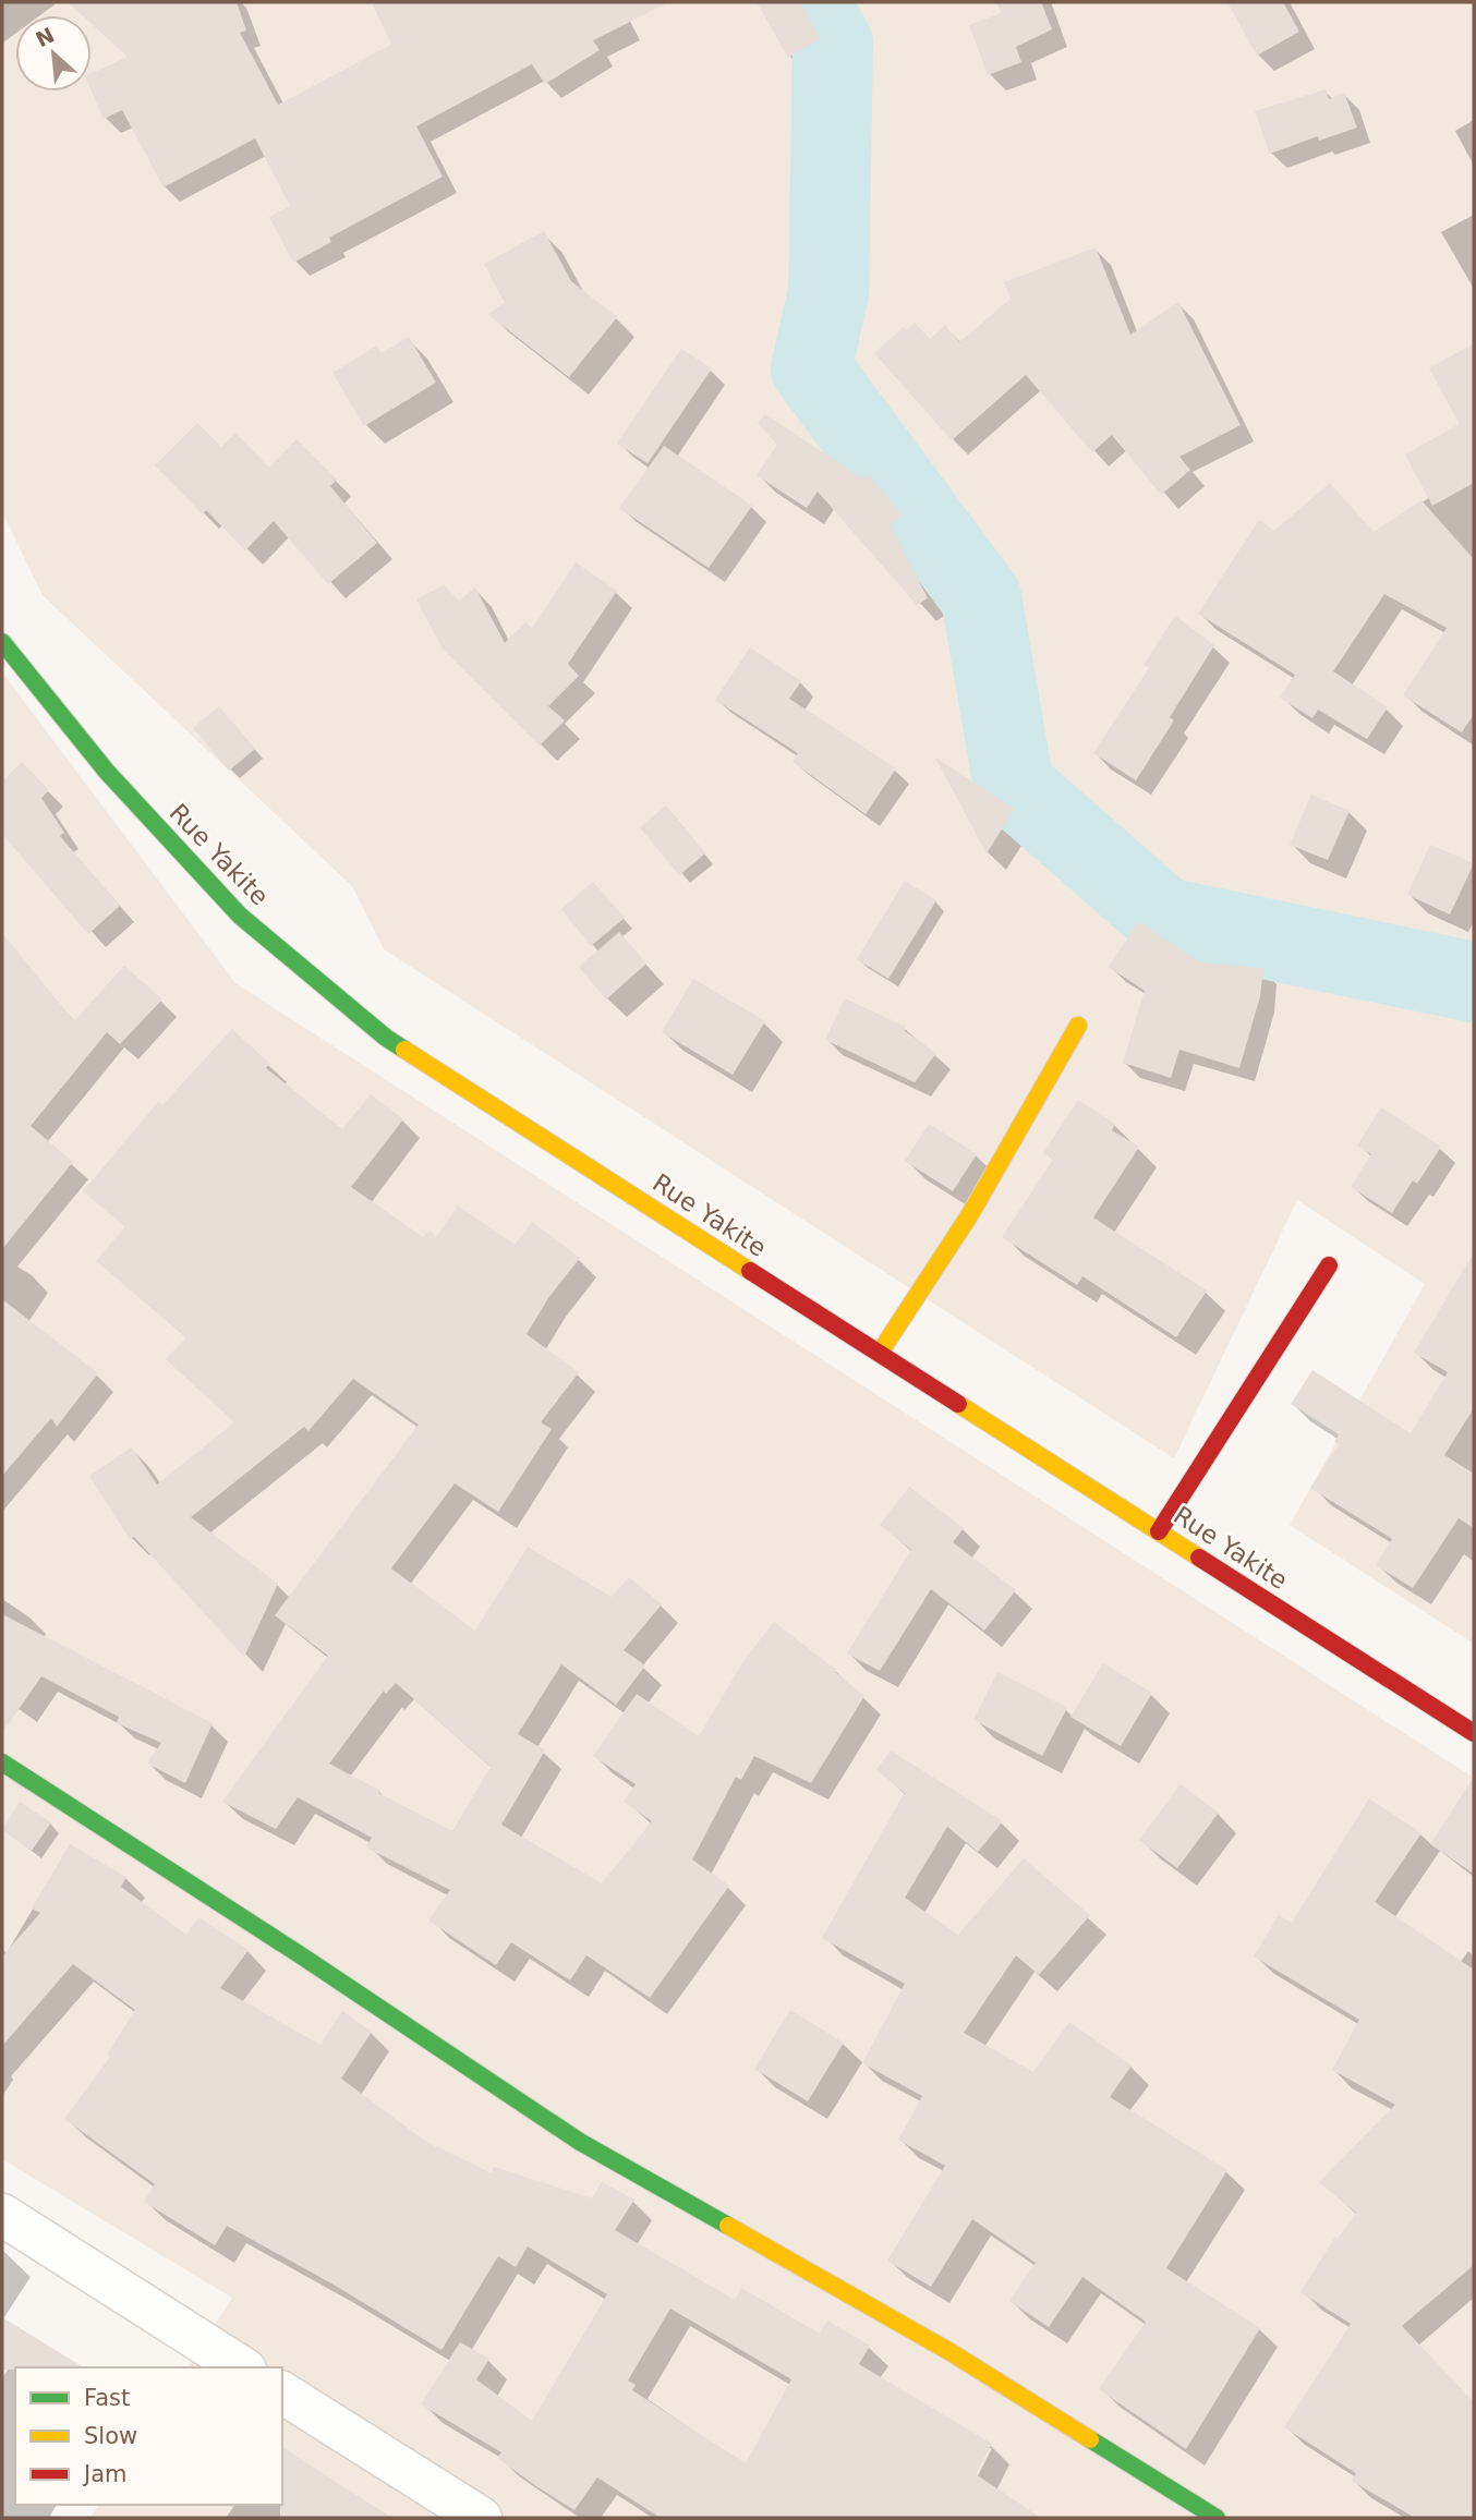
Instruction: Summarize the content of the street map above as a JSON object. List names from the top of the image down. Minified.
{"streets":{"street":["Rue Yakite"]},"legend":["Fast","Slow","Jam"],"north":"top left"}
